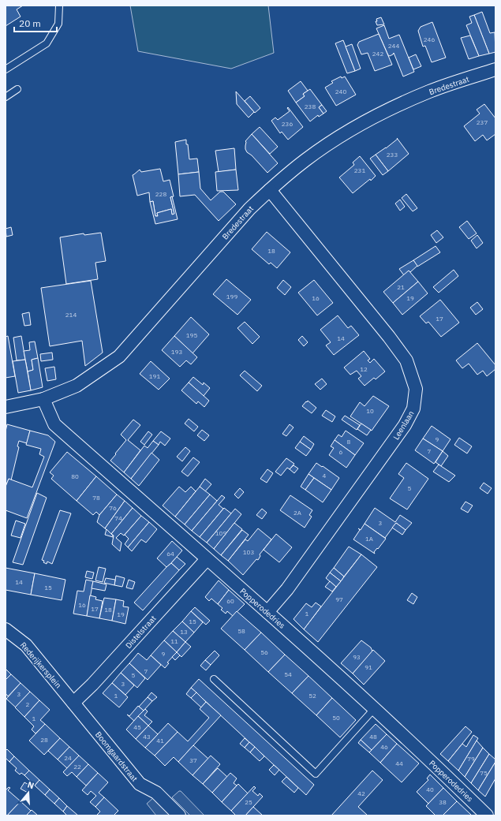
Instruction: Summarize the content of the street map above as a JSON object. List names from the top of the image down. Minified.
{"streets":{"street":["Bredestraat","Leenlaan","Popperodedries","Distelstraat","Rederijkersplein","Boomgaardstraat"]},"crossings":[["Bredestraat","Leenlaan"],["Bredestraat","Popperodedries"],["Leenlaan","Popperodedries"],["Popperodedries","Distelstraat"],["Distelstraat","Rederijkersplein"],["Distelstraat","Boomgaardstraat"],["Rederijkersplein","Boomgaardstraat"]],"house_numbers":["246","244","242","240","238","237","236","233","231","228","18","21","199","16","19","214","17","195","14","193","12","191","10","9","8","7","6","4","80","5","78","76","2A","74","3","109","1A","103","64","14","15","97","60","16","17","18","1","19","15","58","13","11","56","9","93","91","7","54","5","3","3","1","52","2","50","1","45","43","48","28","41","46","24","79","37","44","22","75","40","42","25","38"],"scale_bar":"20 m","north":"top"}
